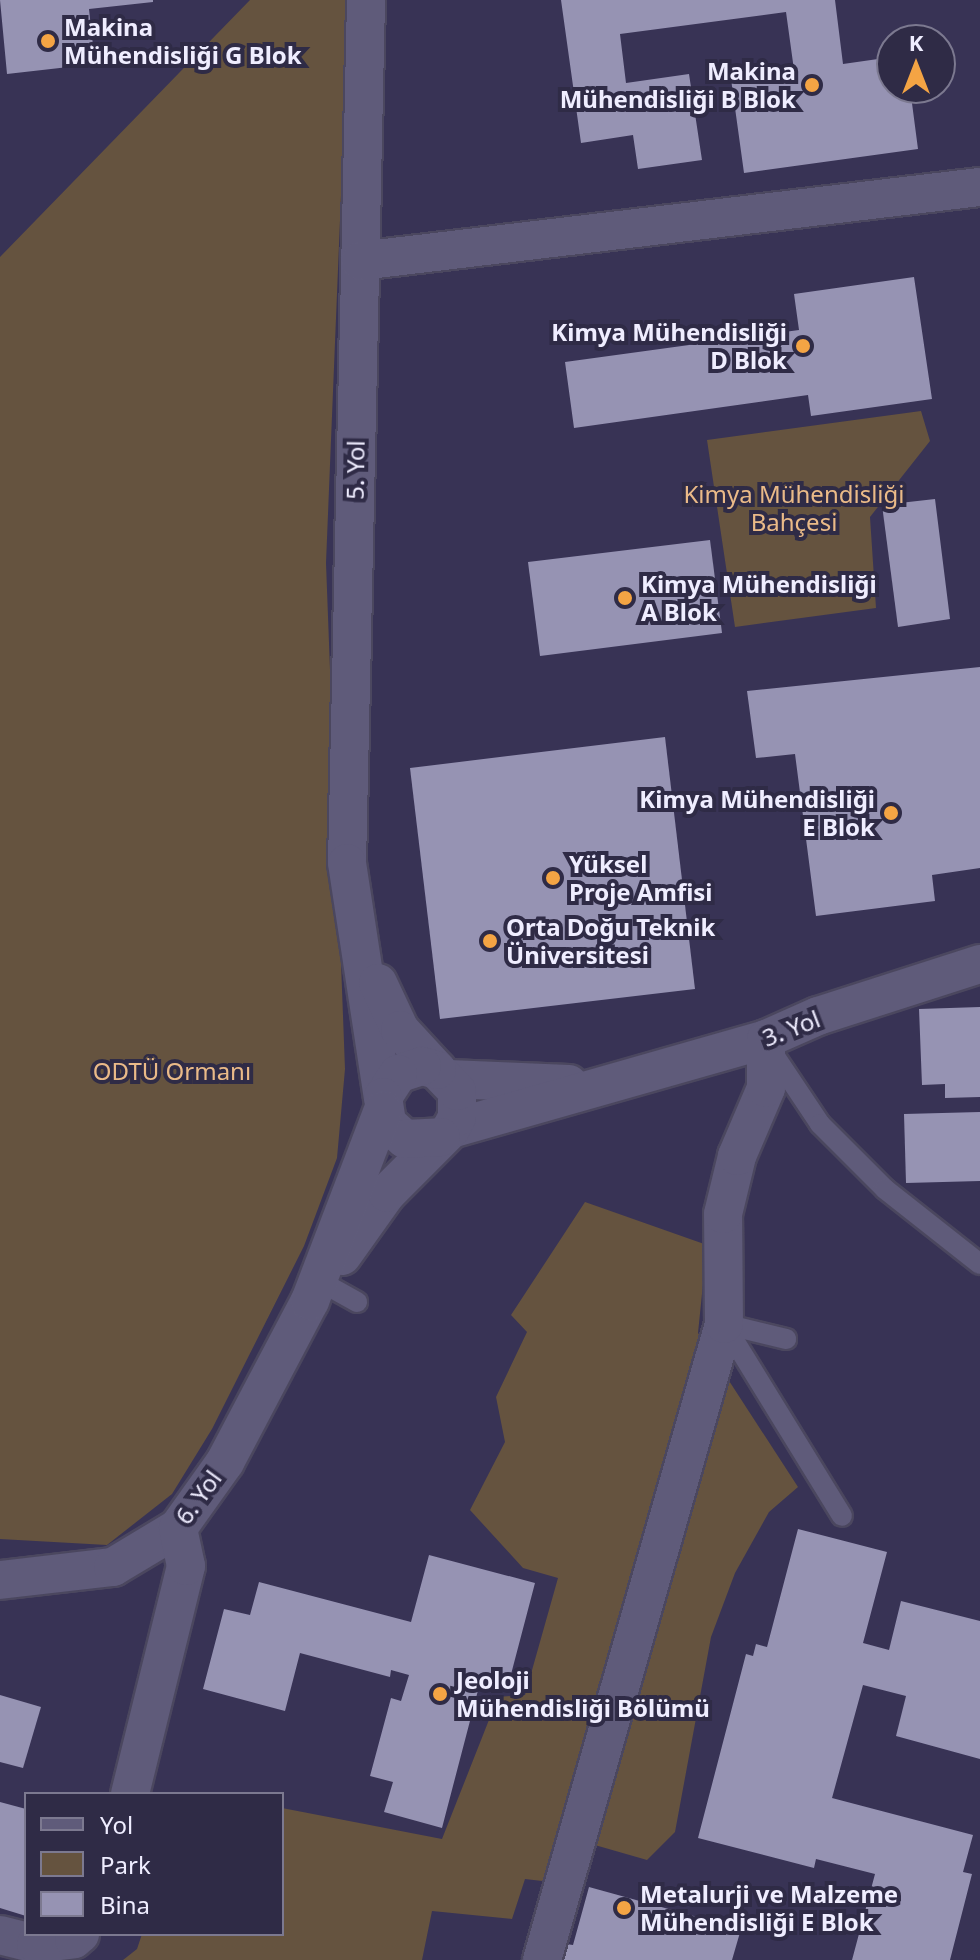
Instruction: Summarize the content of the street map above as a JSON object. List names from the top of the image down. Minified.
{"streets":{"street":["5. Yol","3. Yol","6. Yol"]},"crossings":[["5. Yol","3. Yol"],["5. Yol","6. Yol"],["3. Yol","6. Yol"]],"parks":["Kimya Mühendisliği Bahçesi","ODTÜ Ormanı"],"places":["Makina Mühendisliği G Blok","Makina Mühendisliği B Blok","Kimya Mühendisliği D Blok","Kimya Mühendisliği A Blok","Kimya Mühendisliği E Blok","Yüksel Proje Amfisi","Orta Doğu Teknik Üniversitesi","Jeoloji Mühendisliği Bölümü","Metalurji ve Malzeme Mühendisliği E Blok"],"legend":["Yol","Park","Bina"],"north":"top"}
